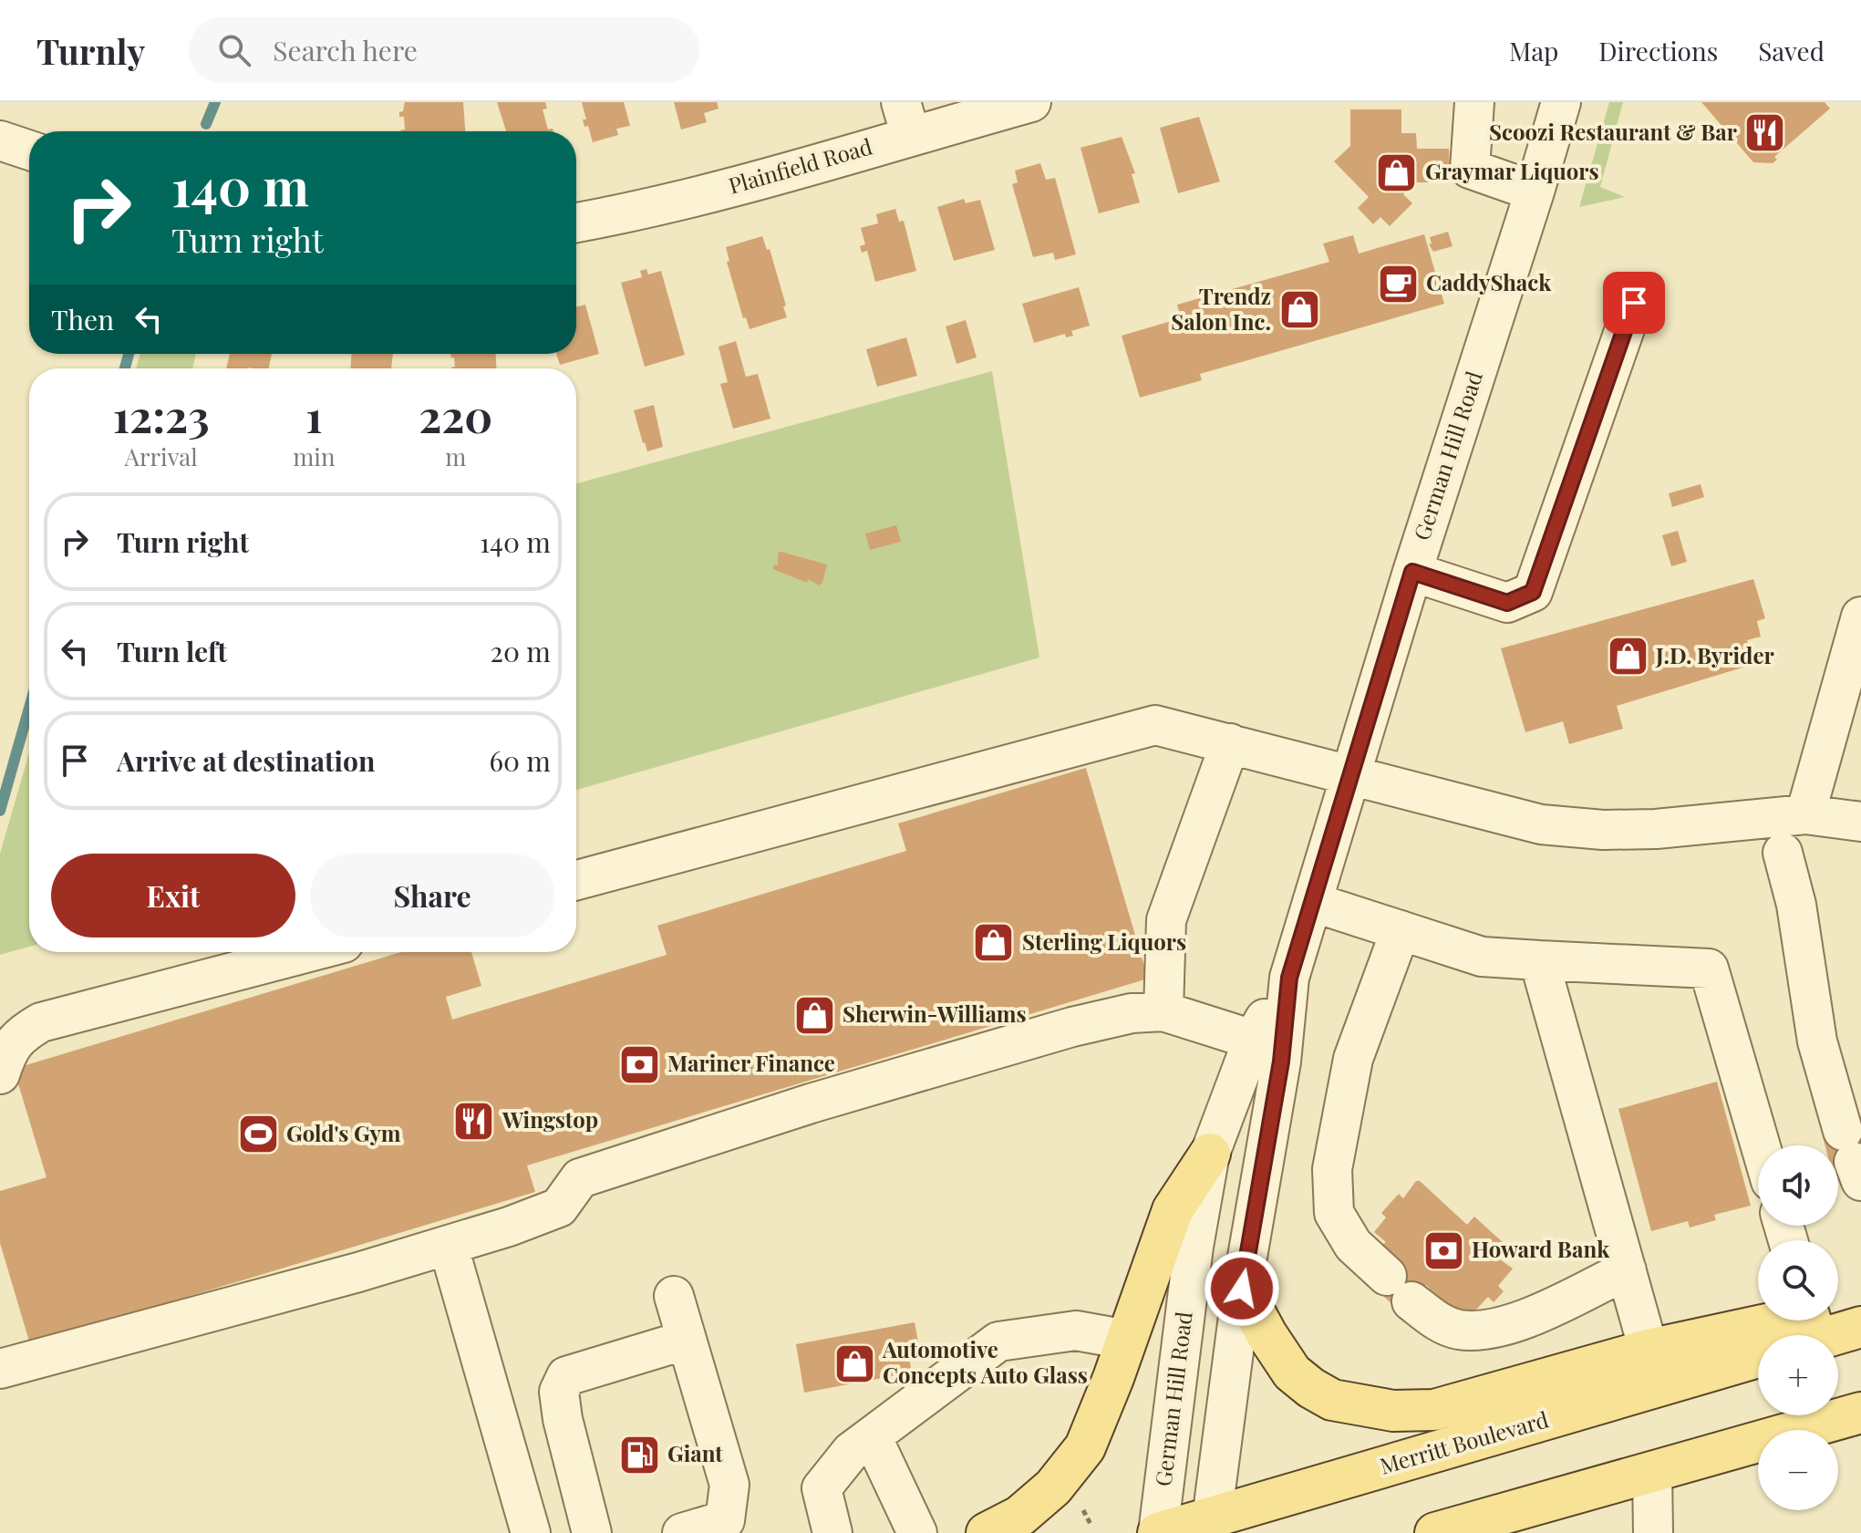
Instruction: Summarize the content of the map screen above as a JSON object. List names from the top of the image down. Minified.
{"streets":{"main road":["Merritt Boulevard"],"street":["Plainfield Road","German Hill Road"]},"crossings":[["German Hill Road","Merritt Boulevard"]],"places":{"restaurant":["Scoozi Restaurant & Bar","Wingstop"],"shop":["Graymar Liquors","Trendz Salon Inc.","J.D. Byrider","Sterling Liquors","Sherwin-Williams","Automotive Concepts Auto Glass"],"cafe":["CaddyShack"],"bank":["Mariner Finance","Howard Bank"],"sports":["Gold's Gym"],"fuel station":["Giant"]},"page":{"header":"Turnly","search":"Search here","nav":["Map","Directions","Saved"],"turn":["140 m","Turn right"],"then":"Then","eta":["12:23","Arrival","1","min","220","m"],"list":[{"name":"Turn right","value":"140 m"},{"name":"Turn left","value":"20 m"},{"name":"Arrive at destination","value":"60 m"}],"buttons":["Exit","Share"],"map_buttons":["+","−"]}}
